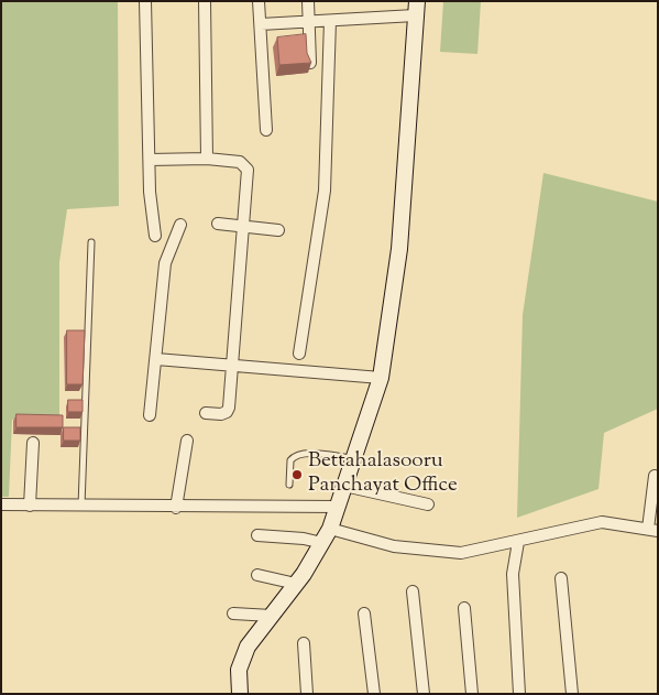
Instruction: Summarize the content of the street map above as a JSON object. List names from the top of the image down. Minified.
{"places":["Bettahalasooru Panchayat Office"]}
